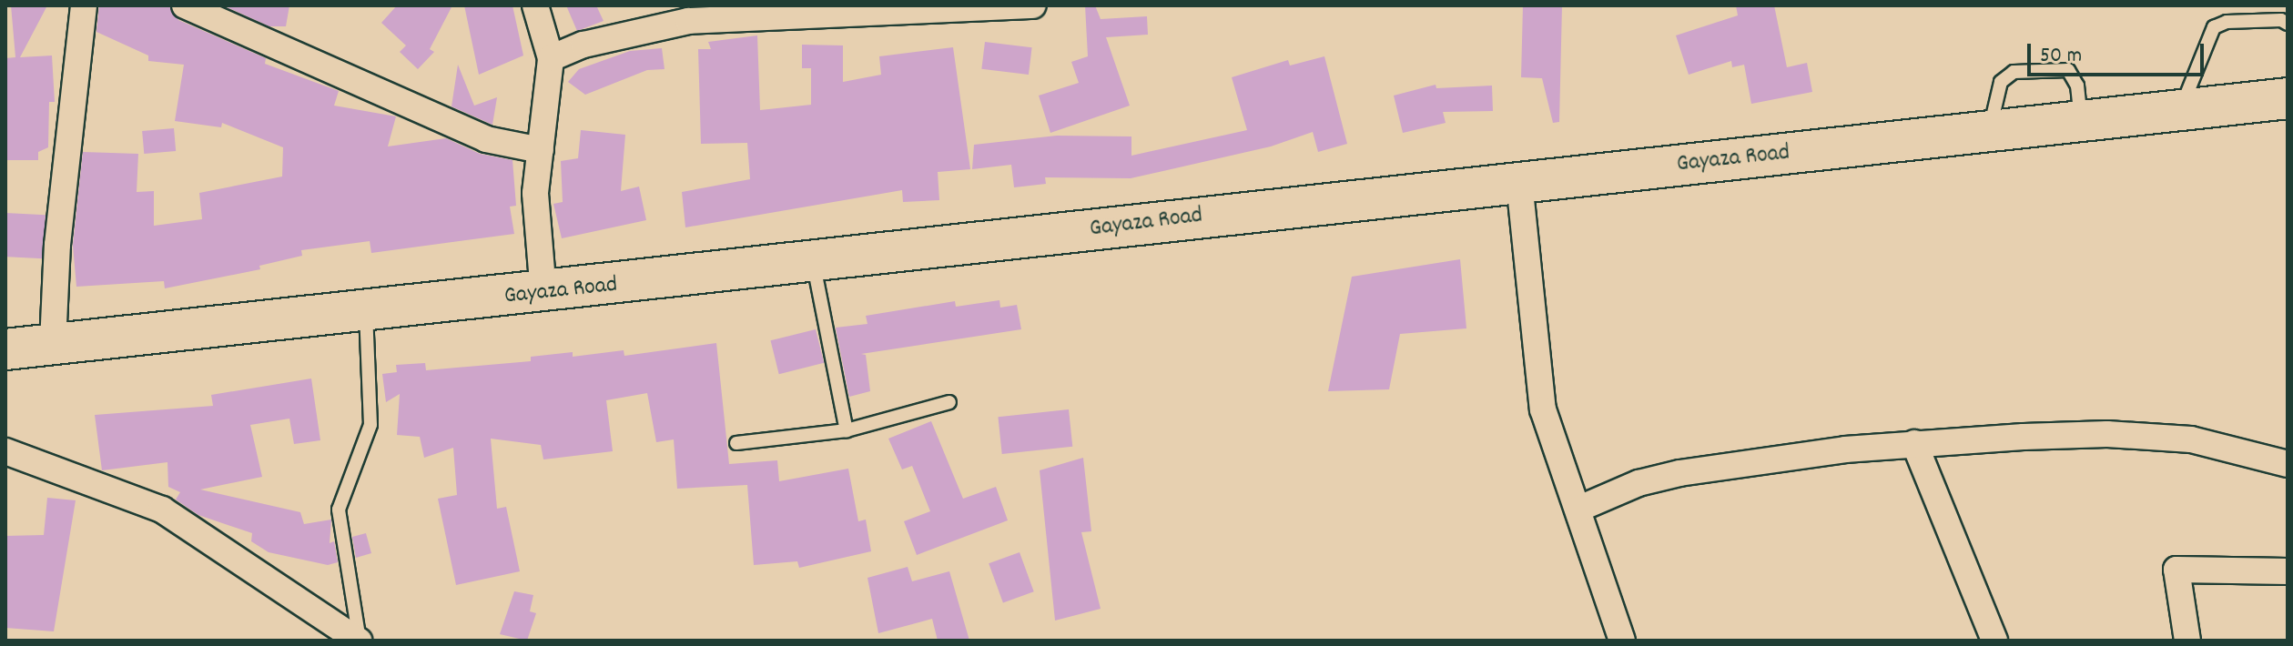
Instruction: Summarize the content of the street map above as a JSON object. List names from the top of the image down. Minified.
{"streets":{"main road":["Gayaza Road"]},"scale_bar":"50 m"}
